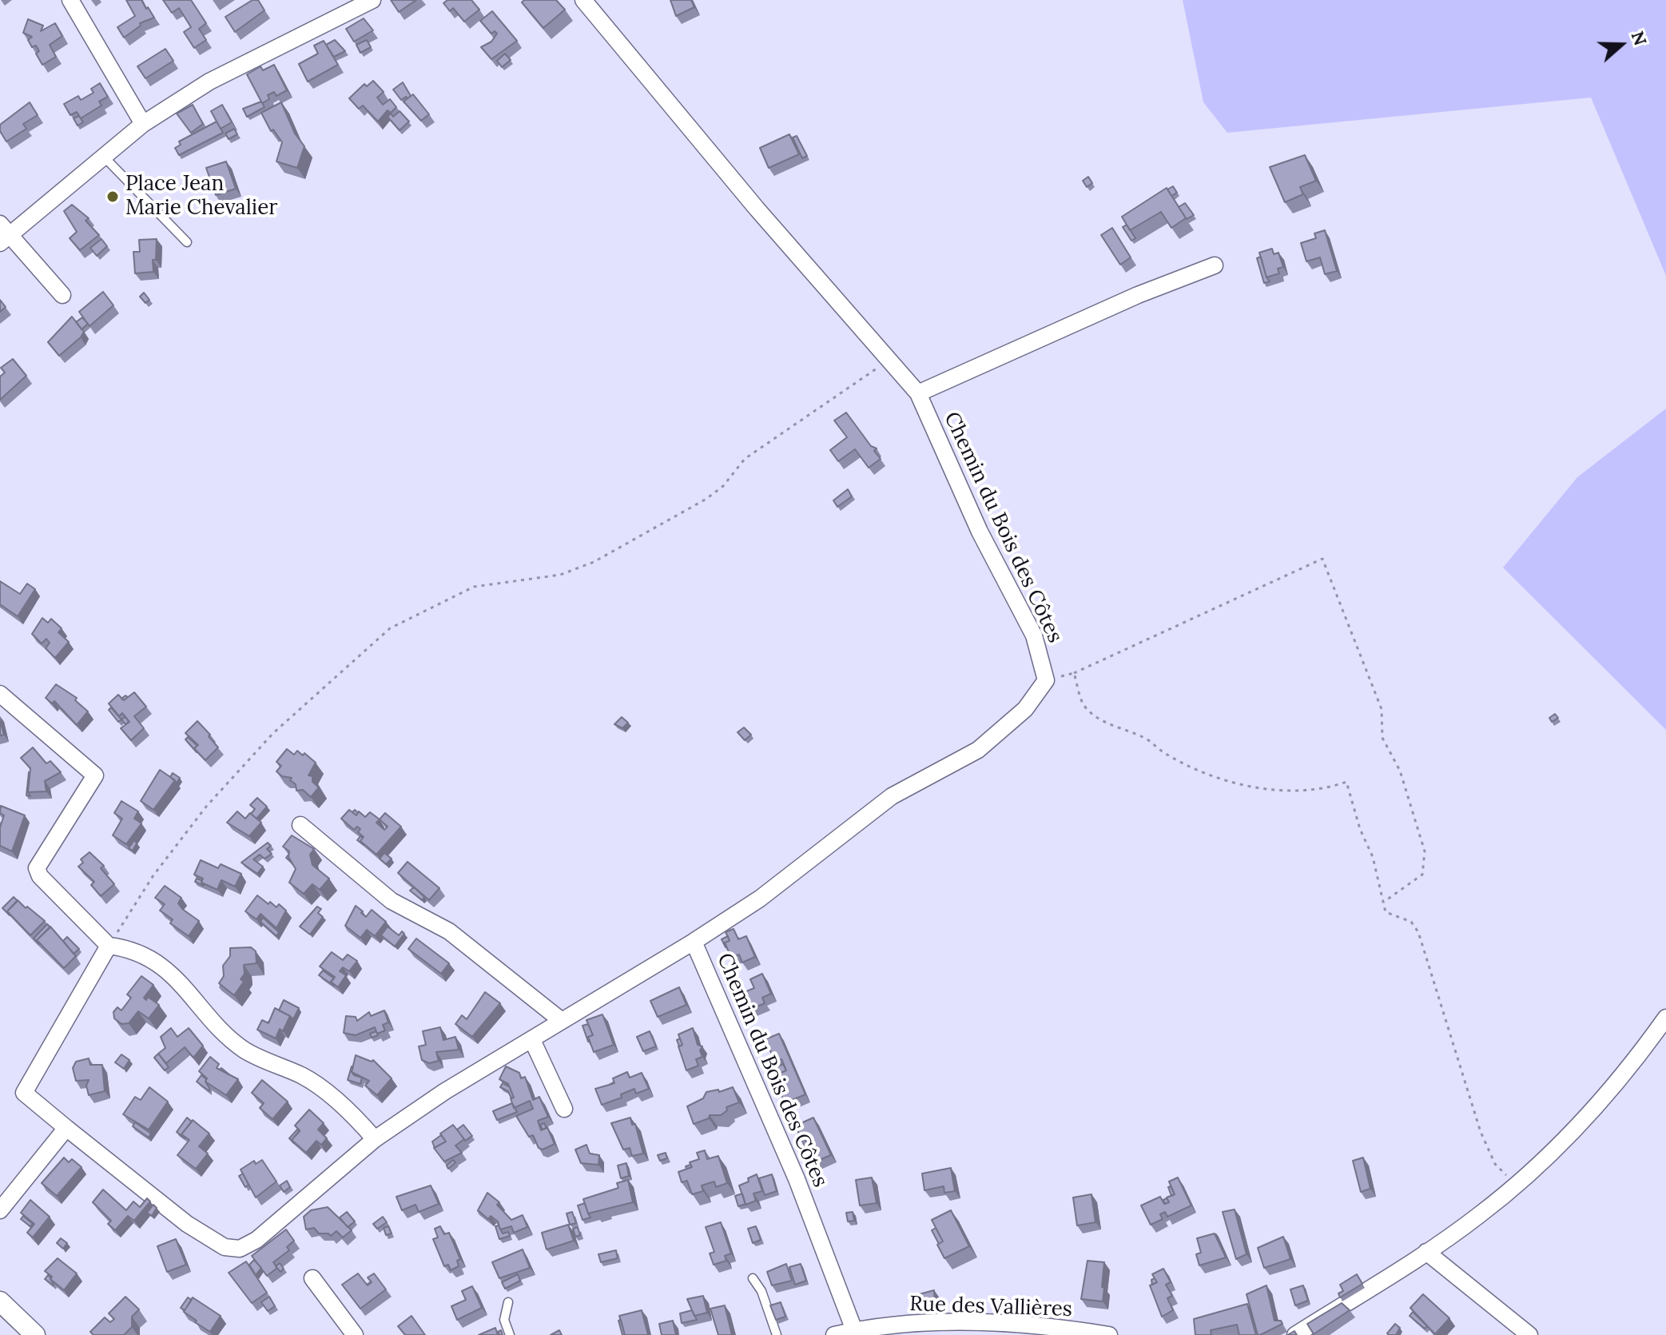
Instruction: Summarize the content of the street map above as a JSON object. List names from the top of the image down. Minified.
{"streets":{"street":["Chemin du Bois des Côtes","Rue des Vallières"]},"crossings":[["Chemin du Bois des Côtes","Rue des Vallières"]],"places":["Place Jean Marie Chevalier"],"north":"right"}
